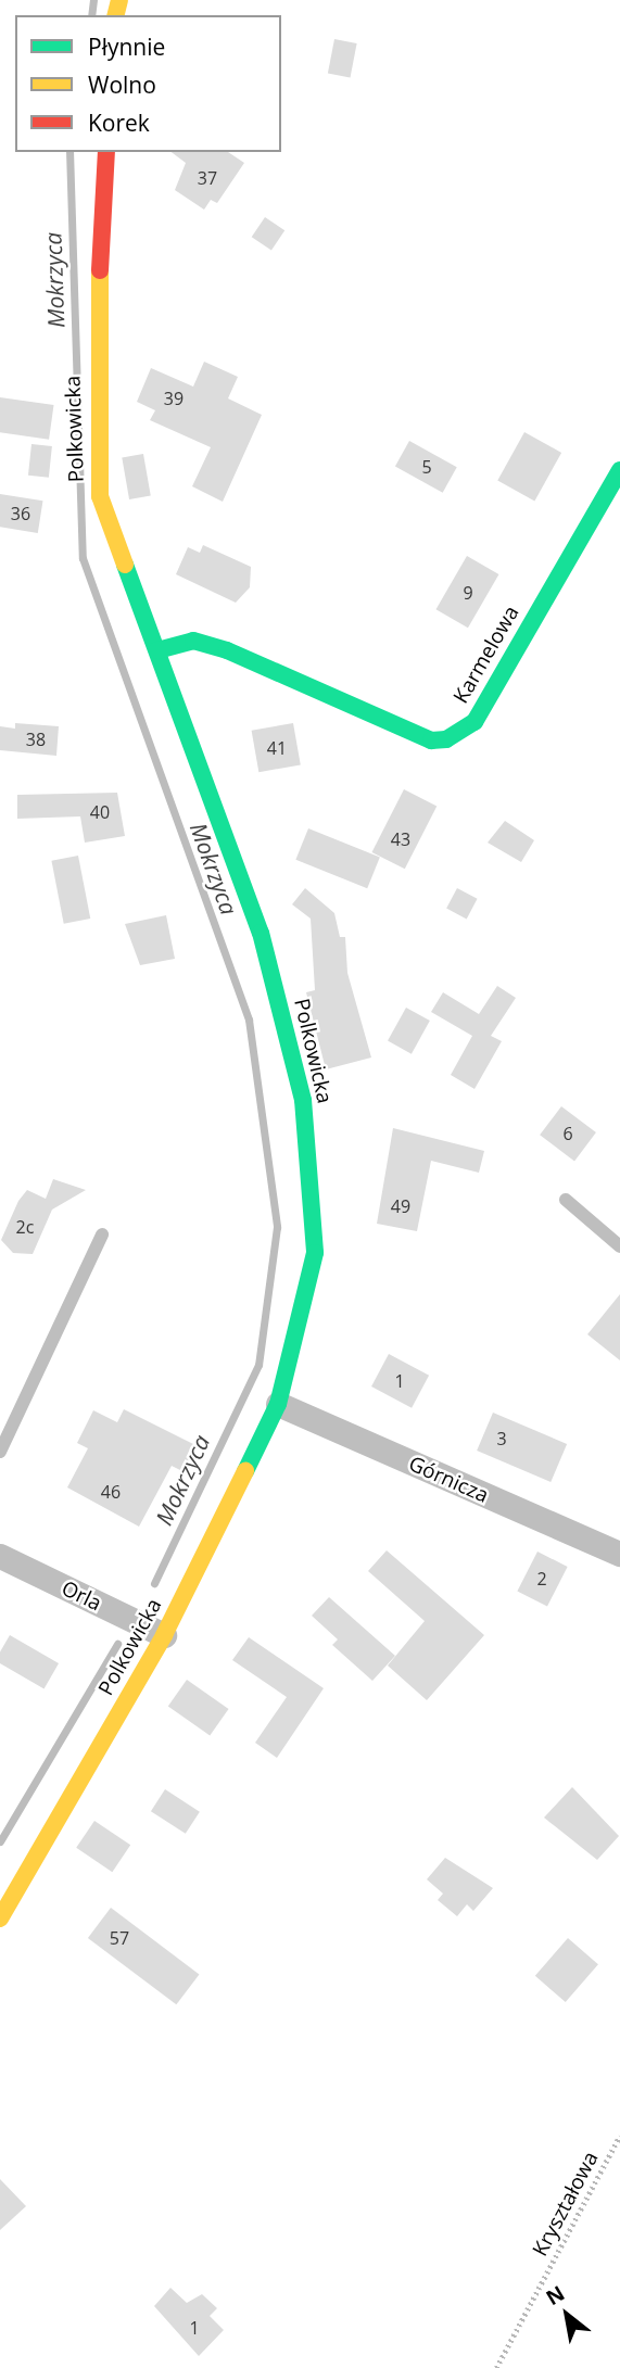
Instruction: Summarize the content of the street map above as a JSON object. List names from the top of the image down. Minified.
{"streets":{"street":["Polkowicka","Karmelowa","Górnicza","Orla"],"path":["Kryształowa"]},"crossings":[["Polkowicka","Karmelowa"],["Polkowicka","Górnicza"],["Polkowicka","Orla"]],"water":["Mokrzyca"],"house_numbers":["37","39","5","36","9","38","41","40","43","6","49","2c","1","3","46","2","57","1"],"legend":["Płynnie","Wolno","Korek"],"north":"top left"}
